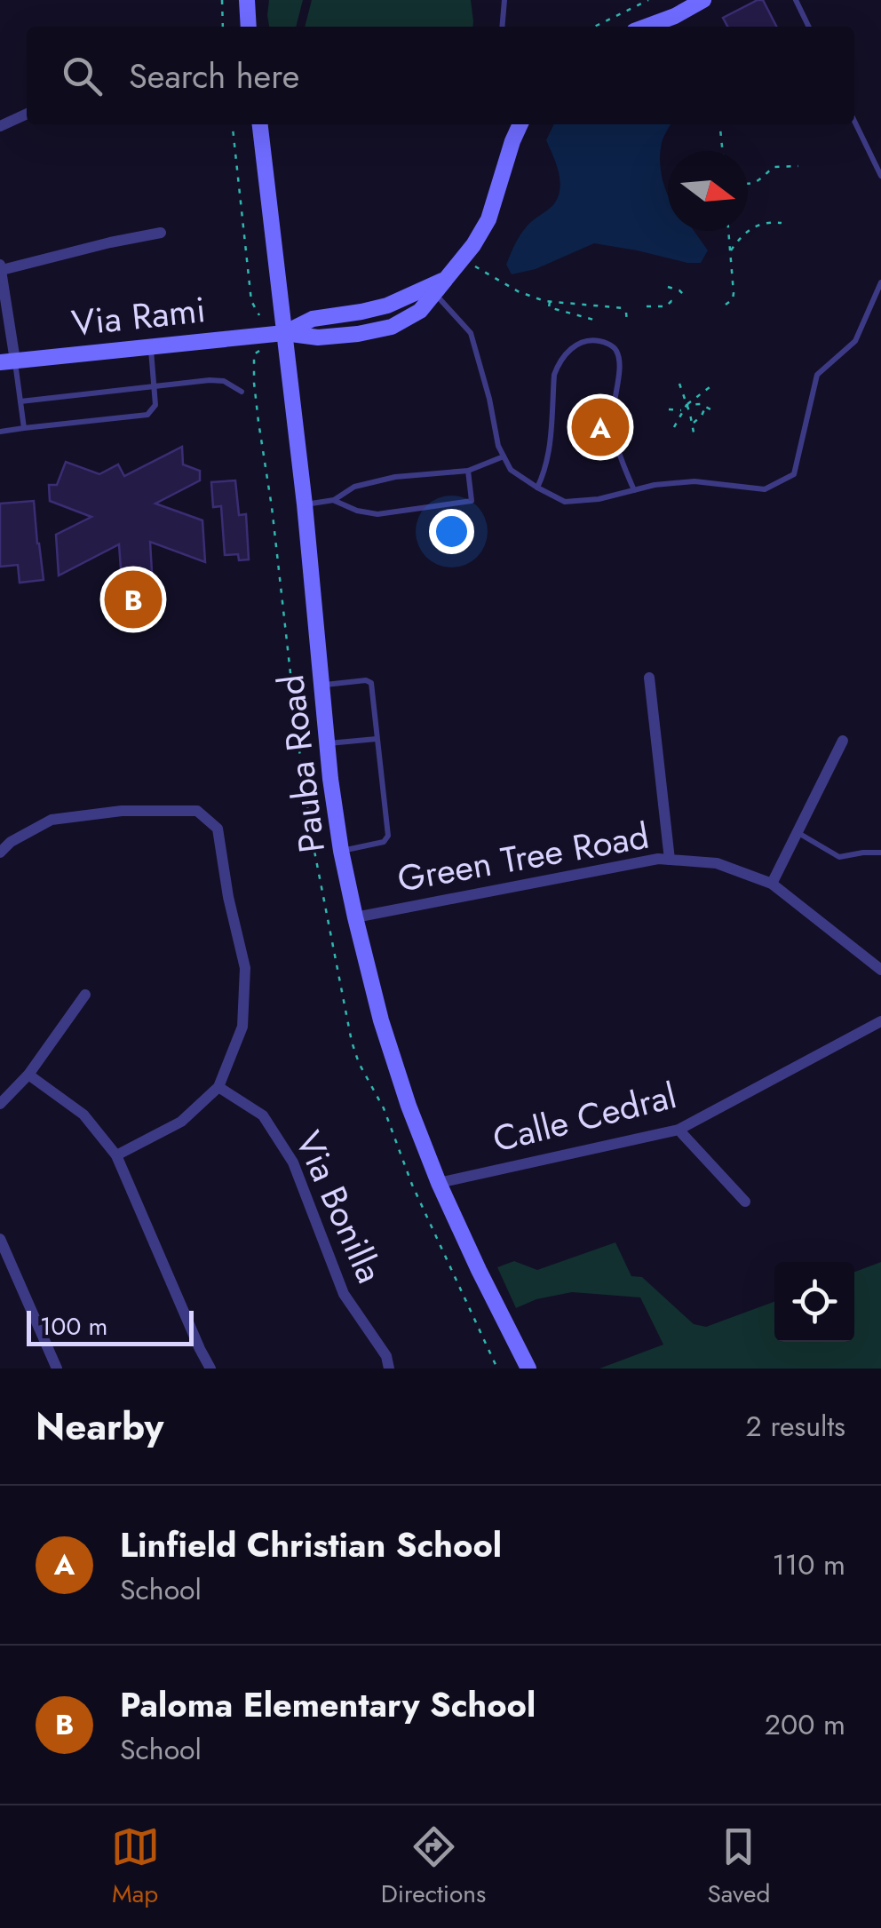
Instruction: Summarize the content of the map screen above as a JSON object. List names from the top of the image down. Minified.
{"streets":{"main road":["Via Rami","Pauba Road"],"street":["Green Tree Road","Calle Cedral","Via Bonilla"]},"crossings":[["Via Rami","Pauba Road"],["Pauba Road","Green Tree Road"],["Pauba Road","Calle Cedral"]],"scale_bar":"100 m","north":"right","page":{"search":"Search here","pins":["A","B"],"scale":"100 m","heading":["Nearby","2 results"],"list":[{"mark":"A","name":"Linfield Christian School","note":"School","value":"110 m"},{"mark":"B","name":"Paloma Elementary School","note":"School","value":"200 m"}],"nav":["Map","Directions","Saved"]}}
